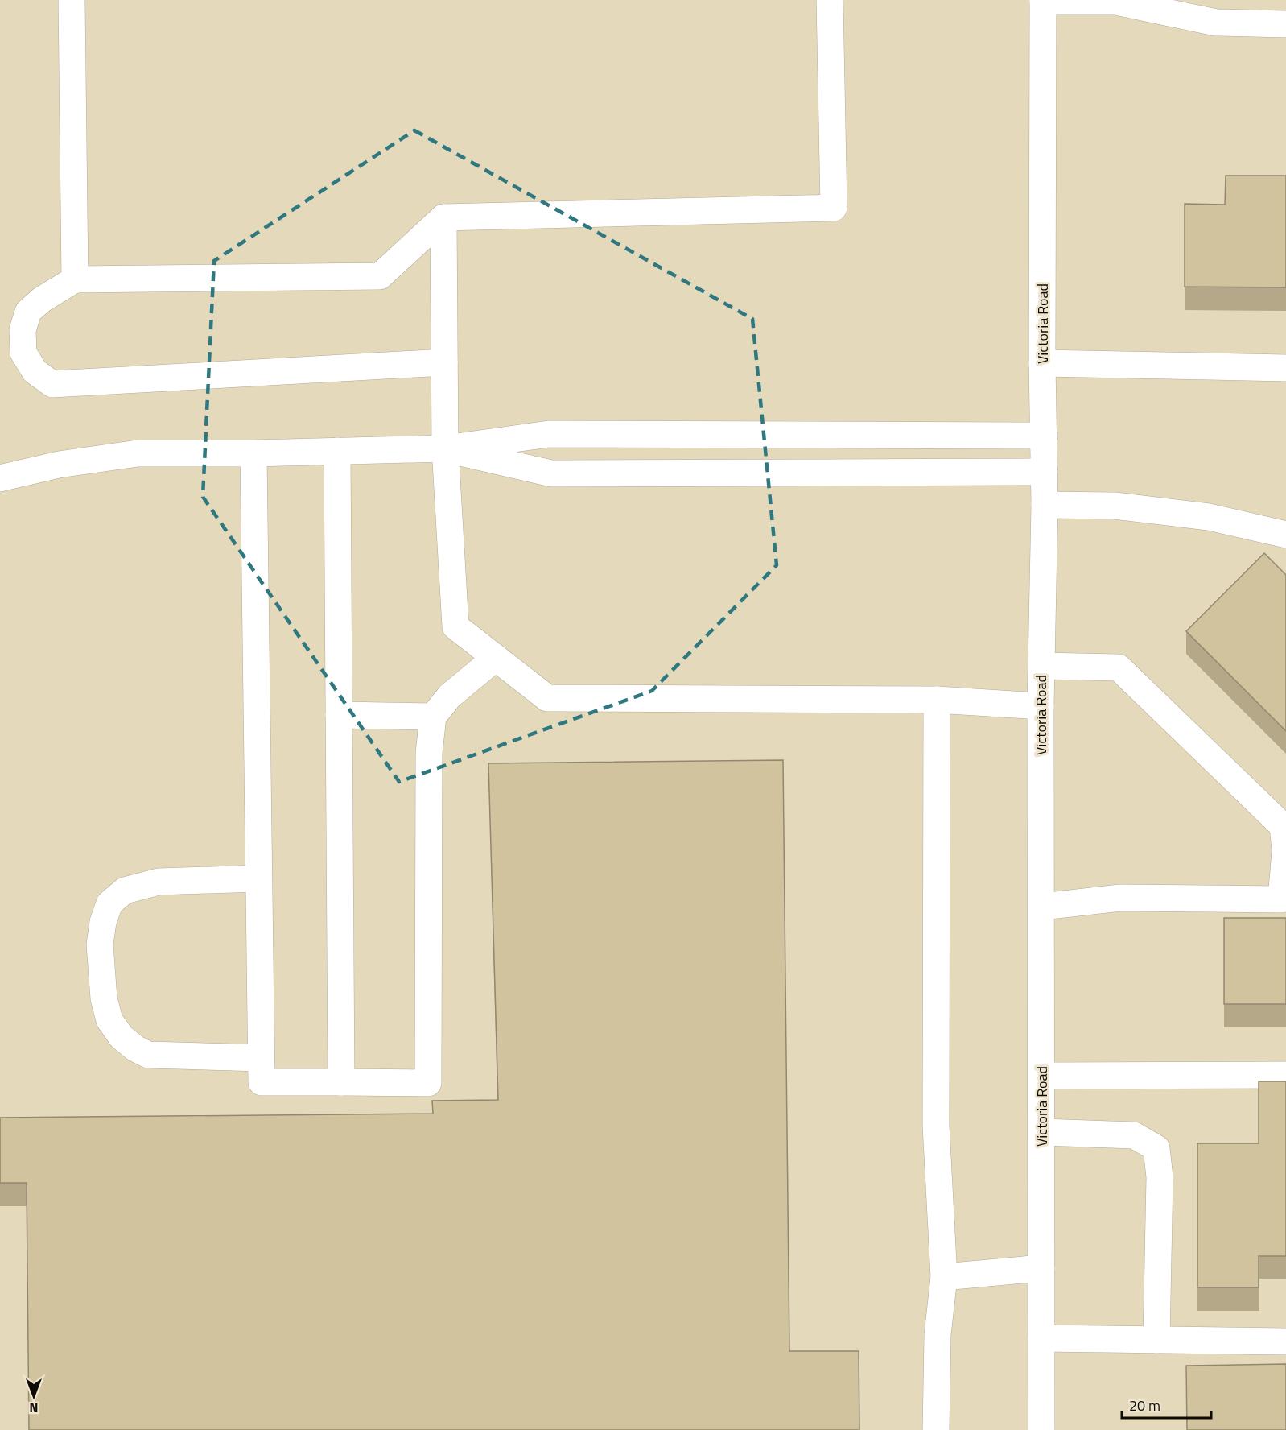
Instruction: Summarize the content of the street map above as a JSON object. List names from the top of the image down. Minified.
{"streets":{"street":["Victoria Road"]},"scale_bar":"20 m","north":"bottom"}
